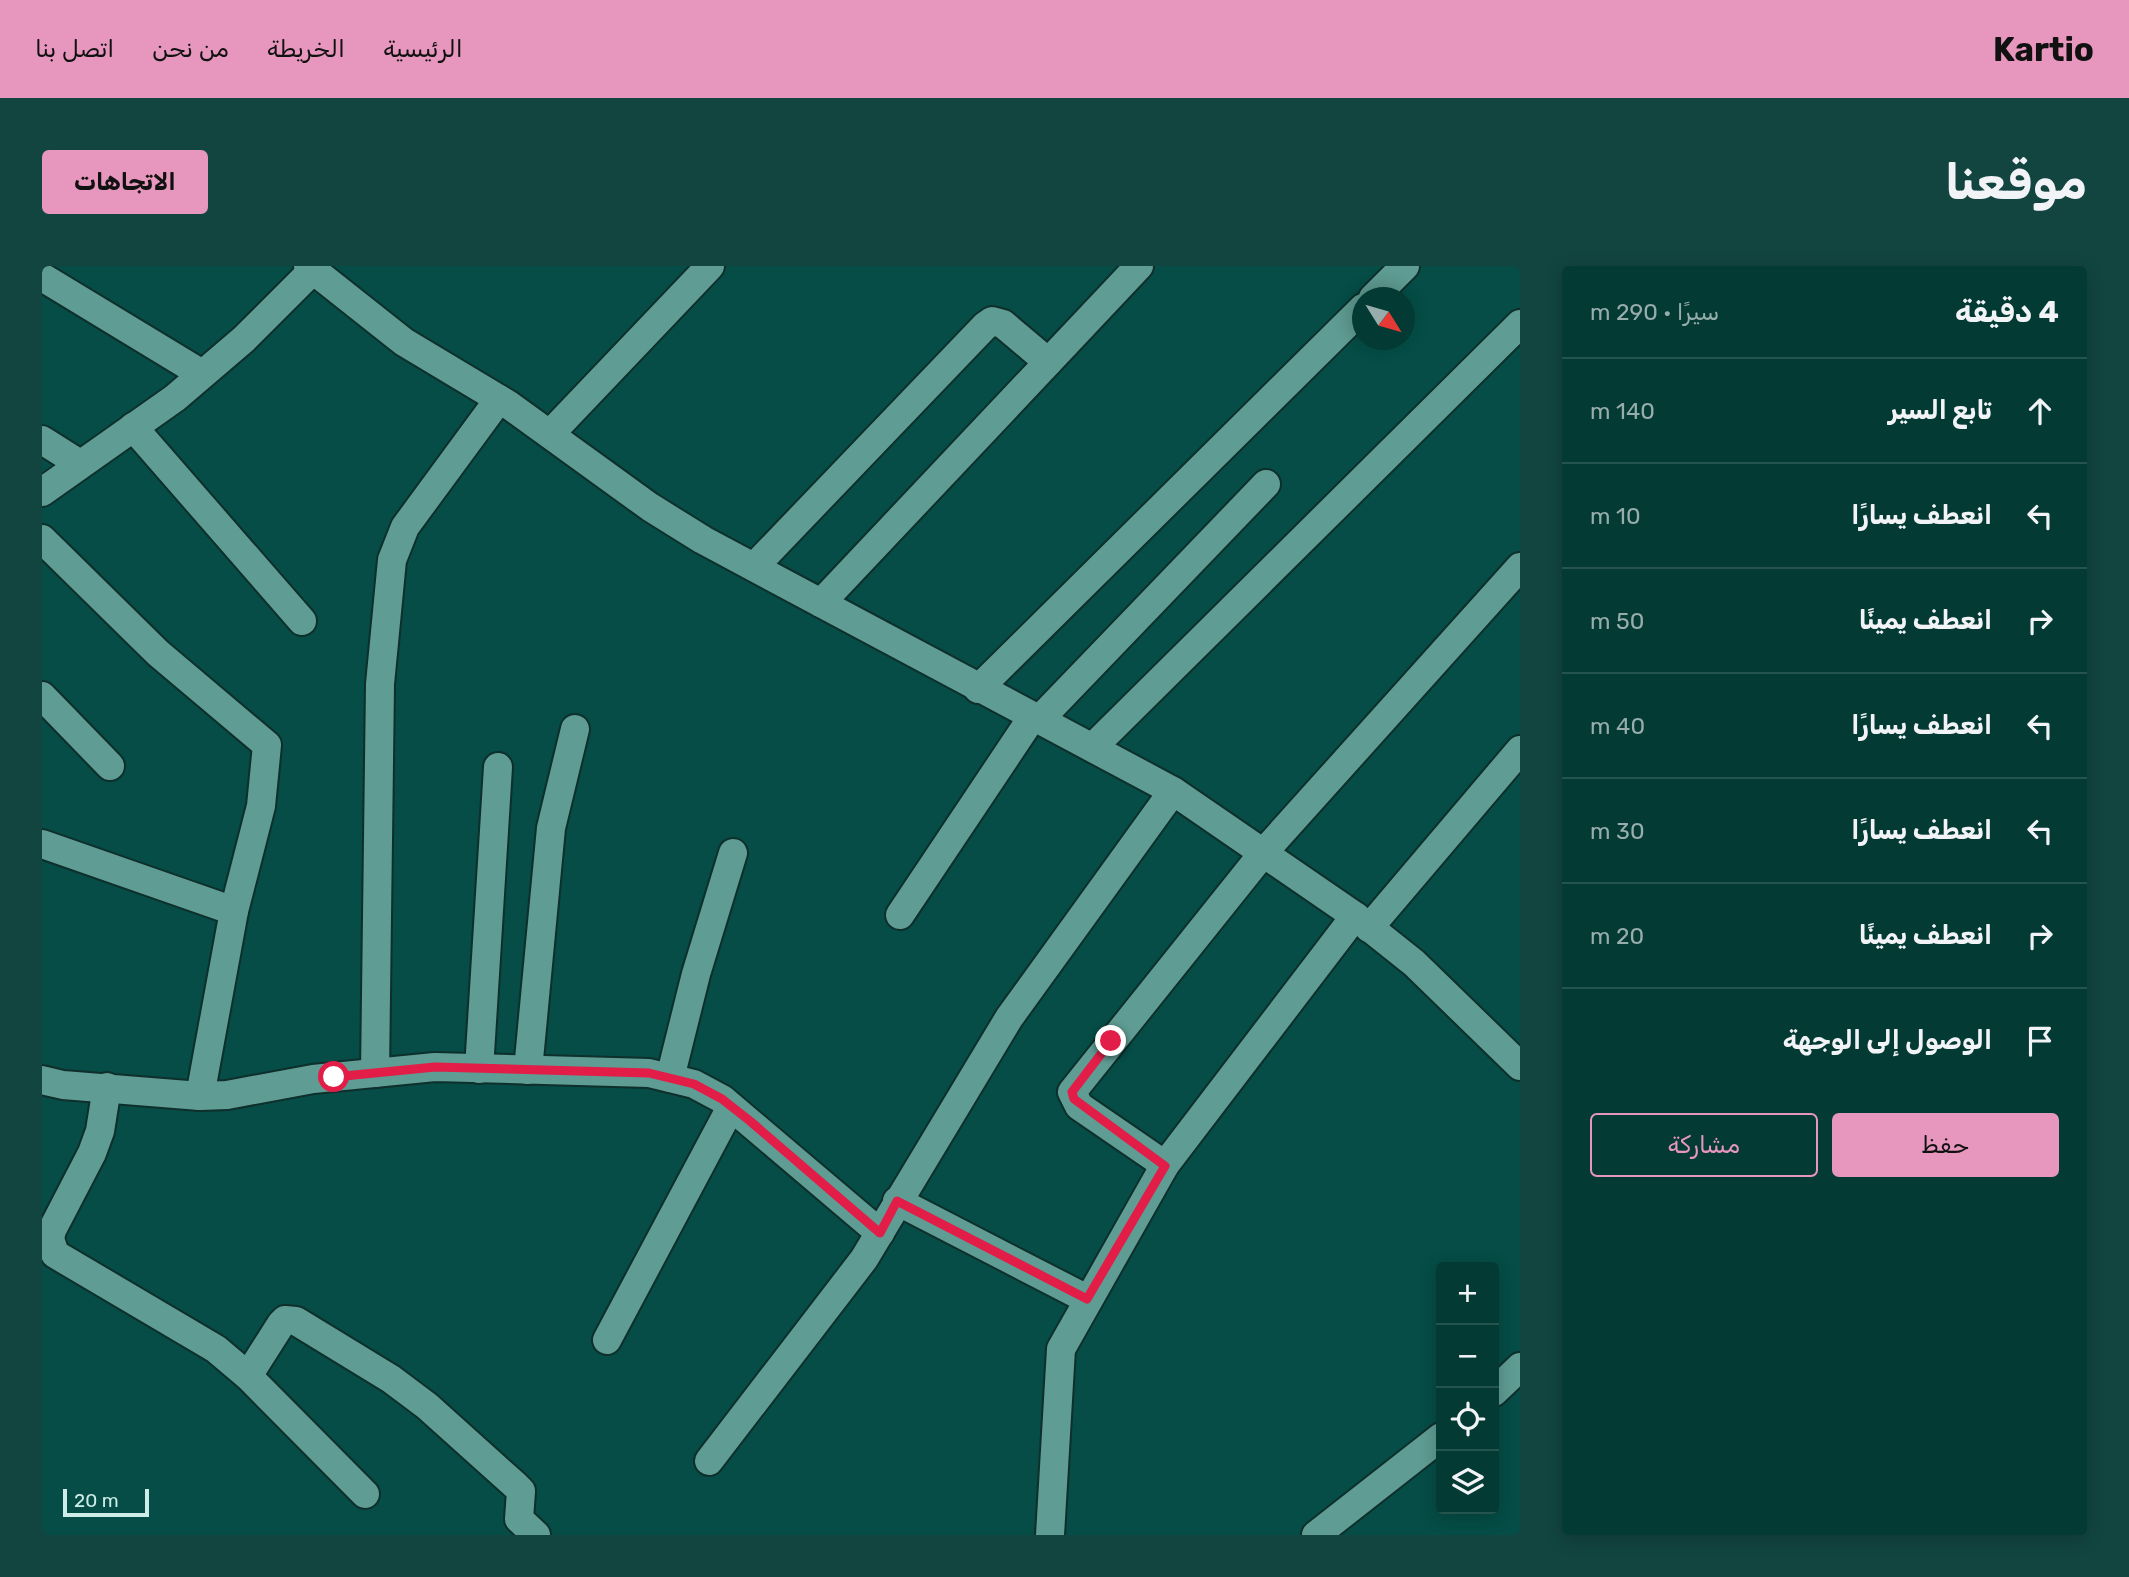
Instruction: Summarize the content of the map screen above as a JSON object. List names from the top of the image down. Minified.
{"scale_bar":"20 m","north":"bottom right","page":{"header":"Kartio","nav":["الرئيسية","الخريطة","من نحن","اتصل بنا"],"buttons":["الاتجاهات",["حفظ","مشاركة"]],"title":"موقعنا","heading":["4 دقيقة","سيرًا · 290 m"],"list":[["تابع السير","140 m"],["انعطف يسارًا","10 m"],["انعطف يمينًا","50 m"],["انعطف يسارًا","40 m"],["انعطف يسارًا","30 m"],["انعطف يمينًا","20 m"],"الوصول إلى الوجهة"],"map_buttons":["+","−"],"scale":"20 m"}}
